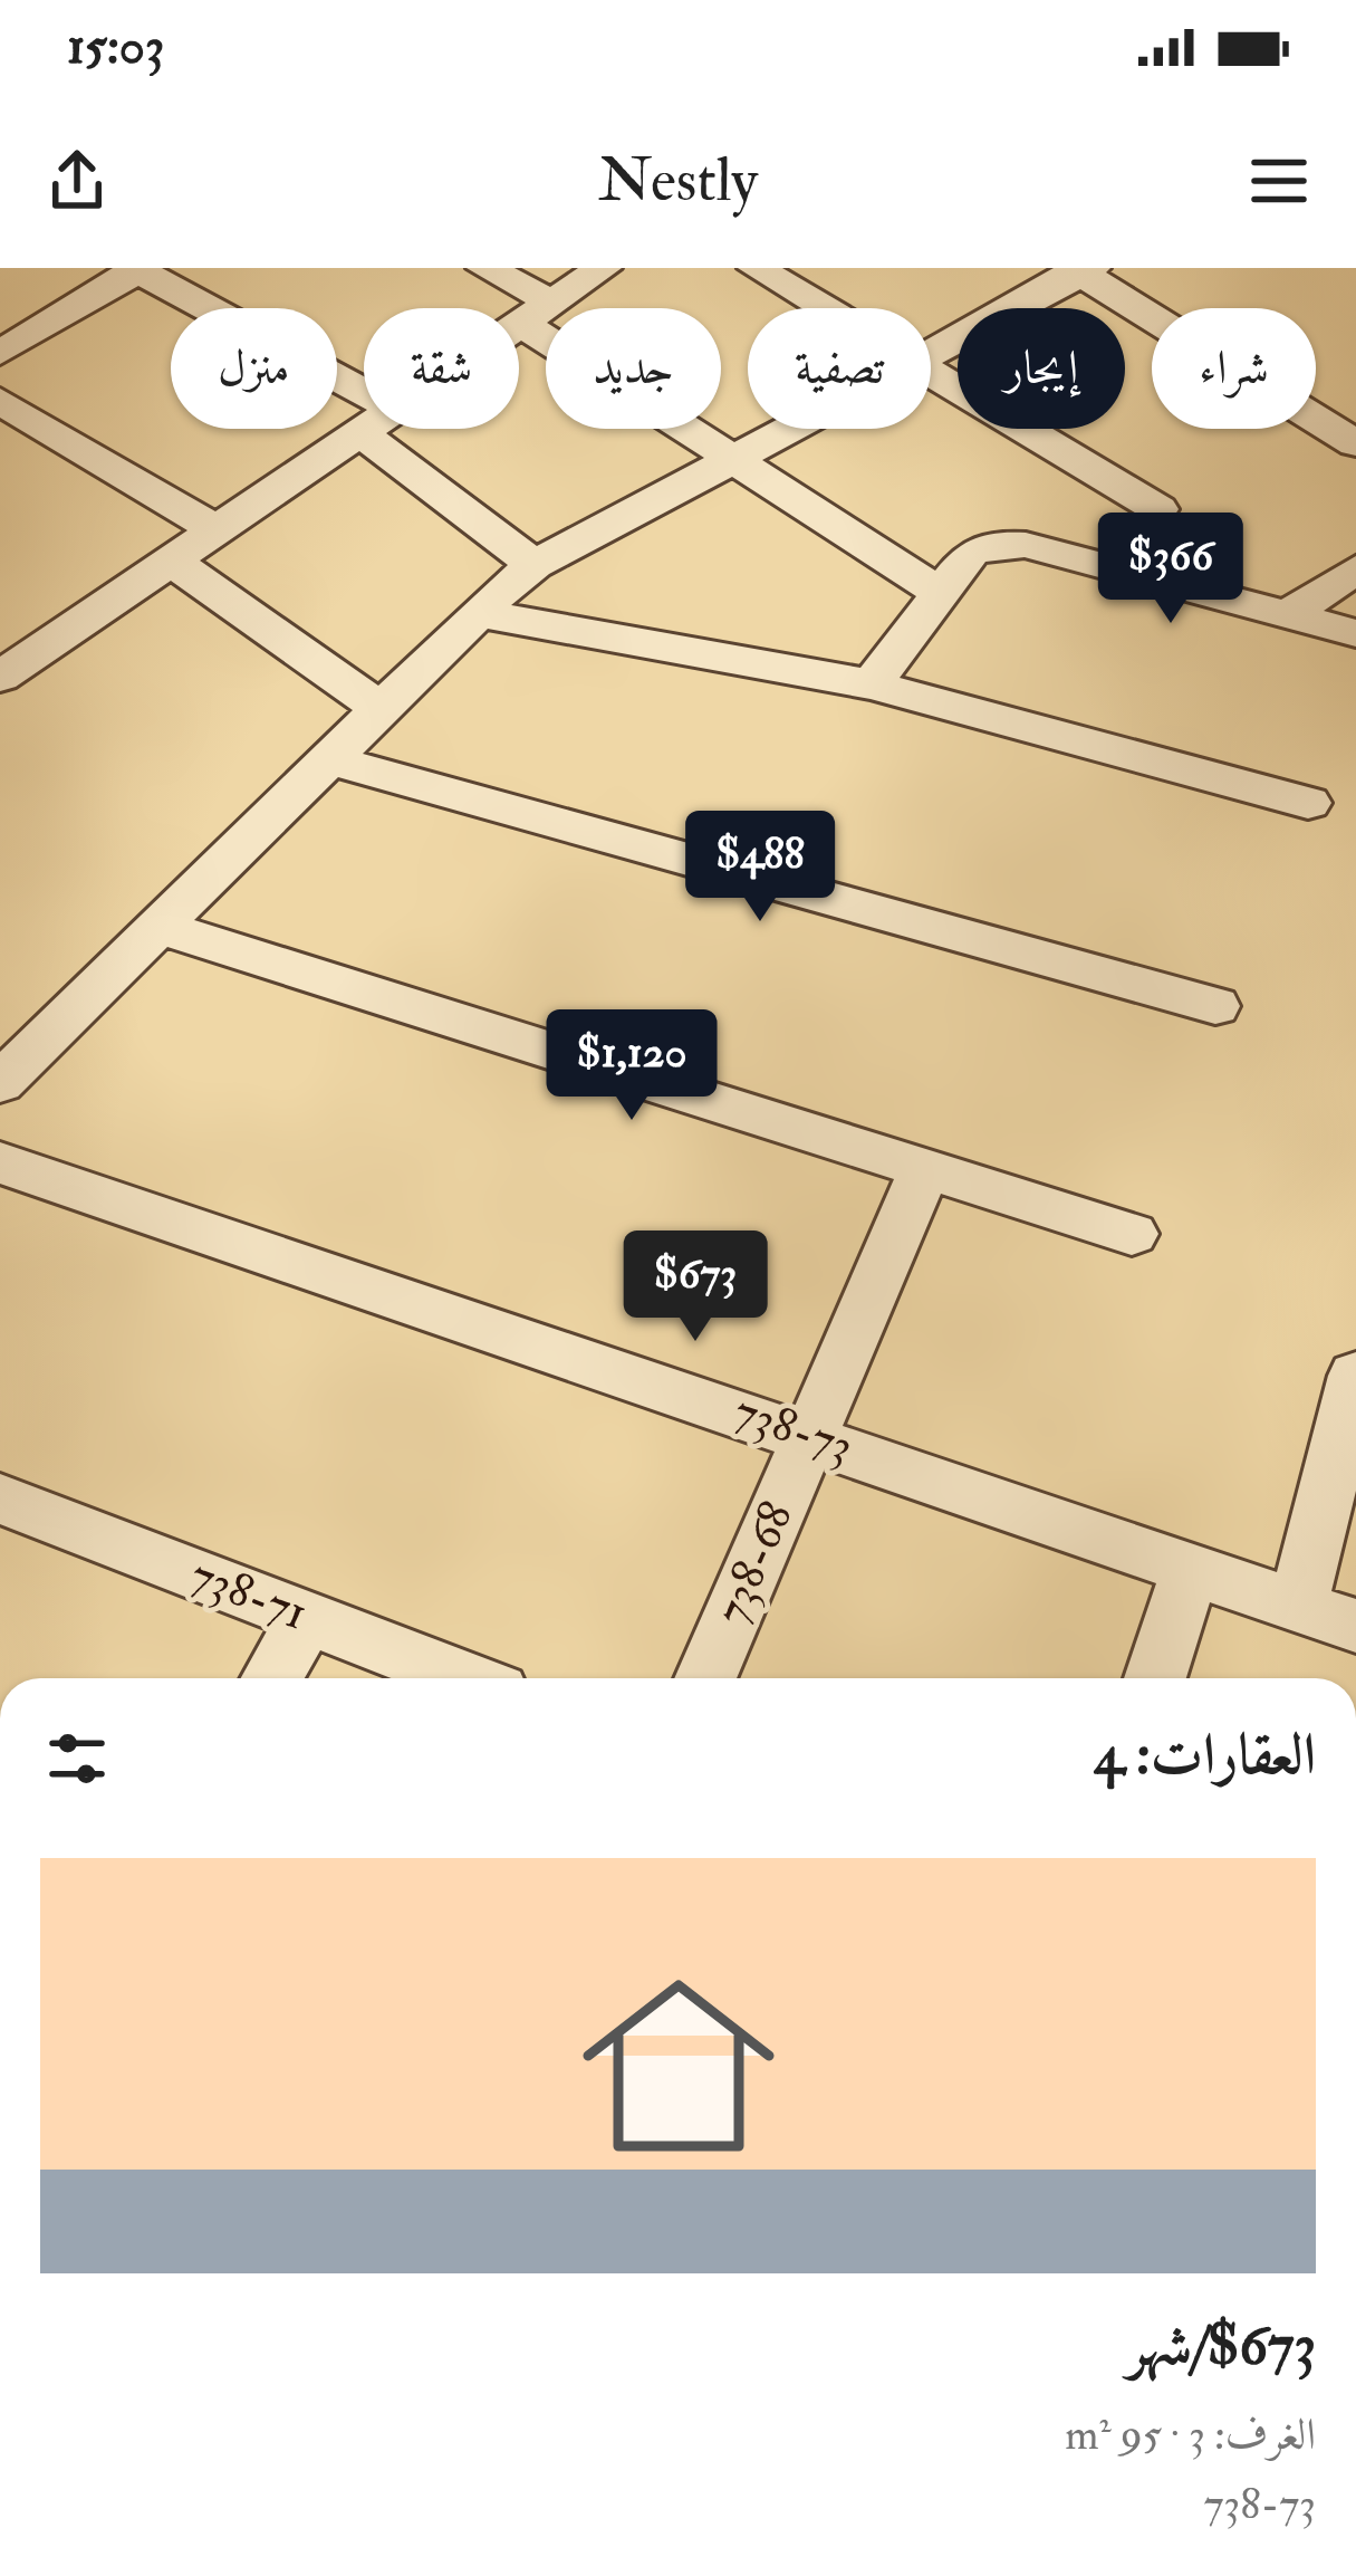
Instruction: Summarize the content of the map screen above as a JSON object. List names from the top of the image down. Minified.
{"streets":{"street":["738-73","738-68","738-71"]},"crossings":[["738-73","738-68"]],"page":{"status":"15:03","header":"Nestly","chip":["شراء","إيجار","تصفية","جديد","شقة","منزل"],"price":["$366","$488","$1,120","$673"],"heading":"العقارات: 4","list":[{"name":"$673/شهر","note":"الغرف: 3 · 95 m² · 738-73"}]}}
